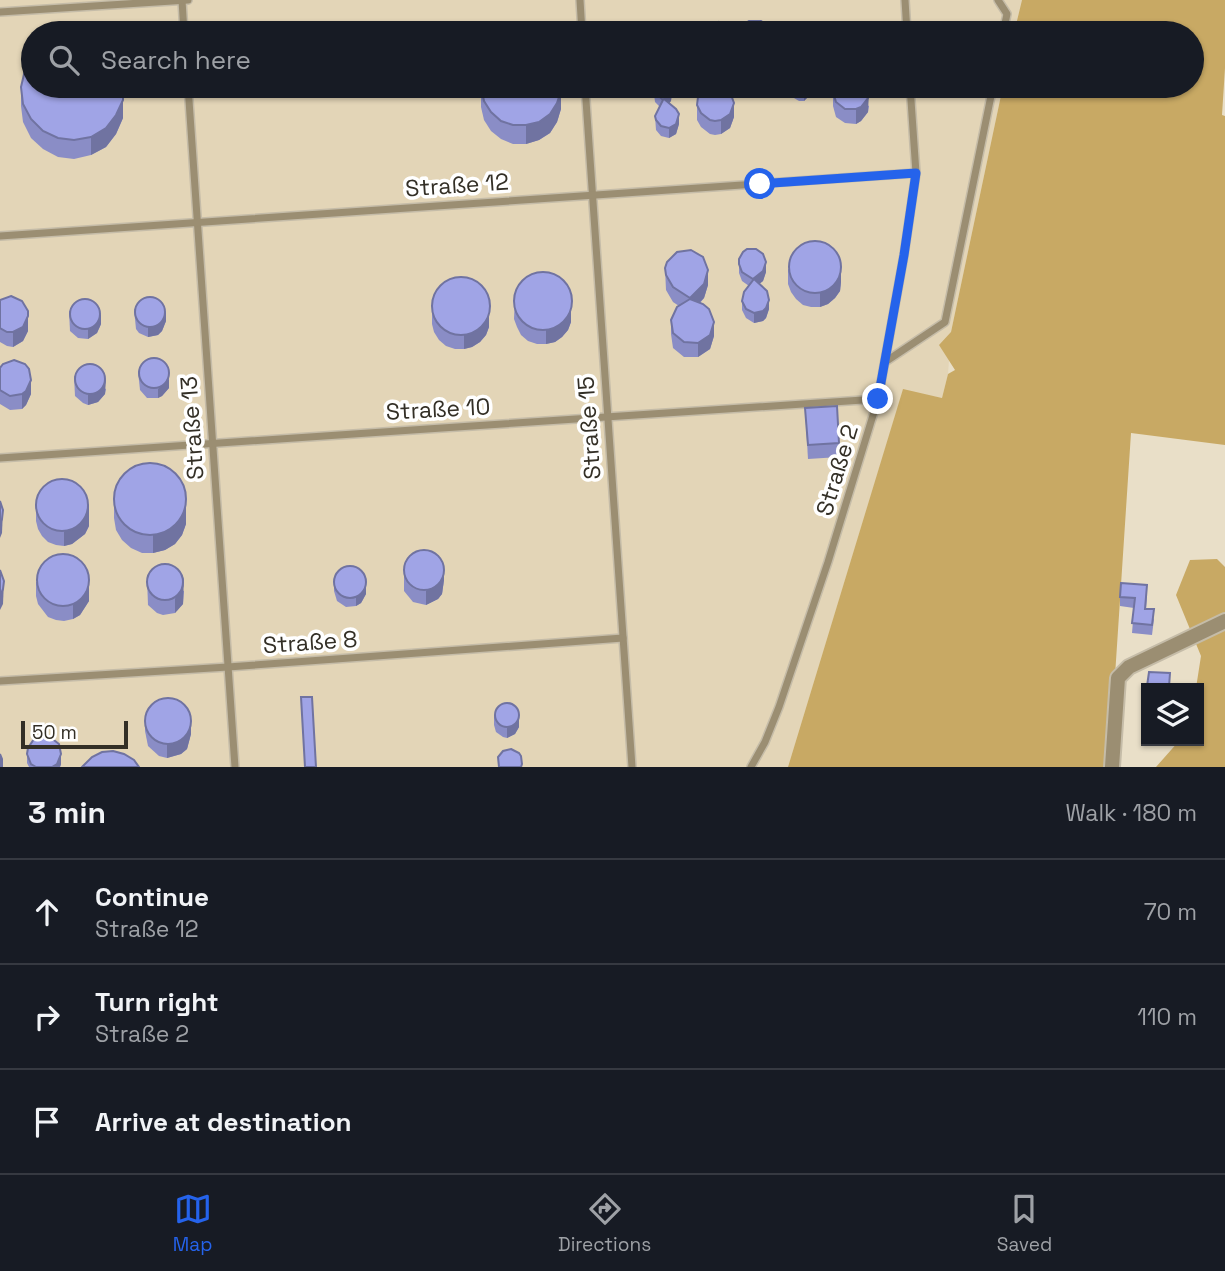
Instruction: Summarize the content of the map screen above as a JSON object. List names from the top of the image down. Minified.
{"streets":{"lane":["Straße 12","Straße 10","Straße 13","Straße 15","Straße 2","Straße 8"]},"crossings":[["Straße 12","Straße 13"],["Straße 12","Straße 15"],["Straße 12","Straße 2"],["Straße 10","Straße 13"],["Straße 10","Straße 15"],["Straße 10","Straße 2"],["Straße 13","Straße 8"],["Straße 15","Straße 8"]],"scale_bar":"50 m","page":{"search":"Search here","scale":"50 m","heading":["3 min","Walk · 180 m"],"list":[["Continue","Straße 12","70 m"],["Turn right","Straße 2","110 m"],"Arrive at destination"],"nav":["Map","Directions","Saved"]}}
